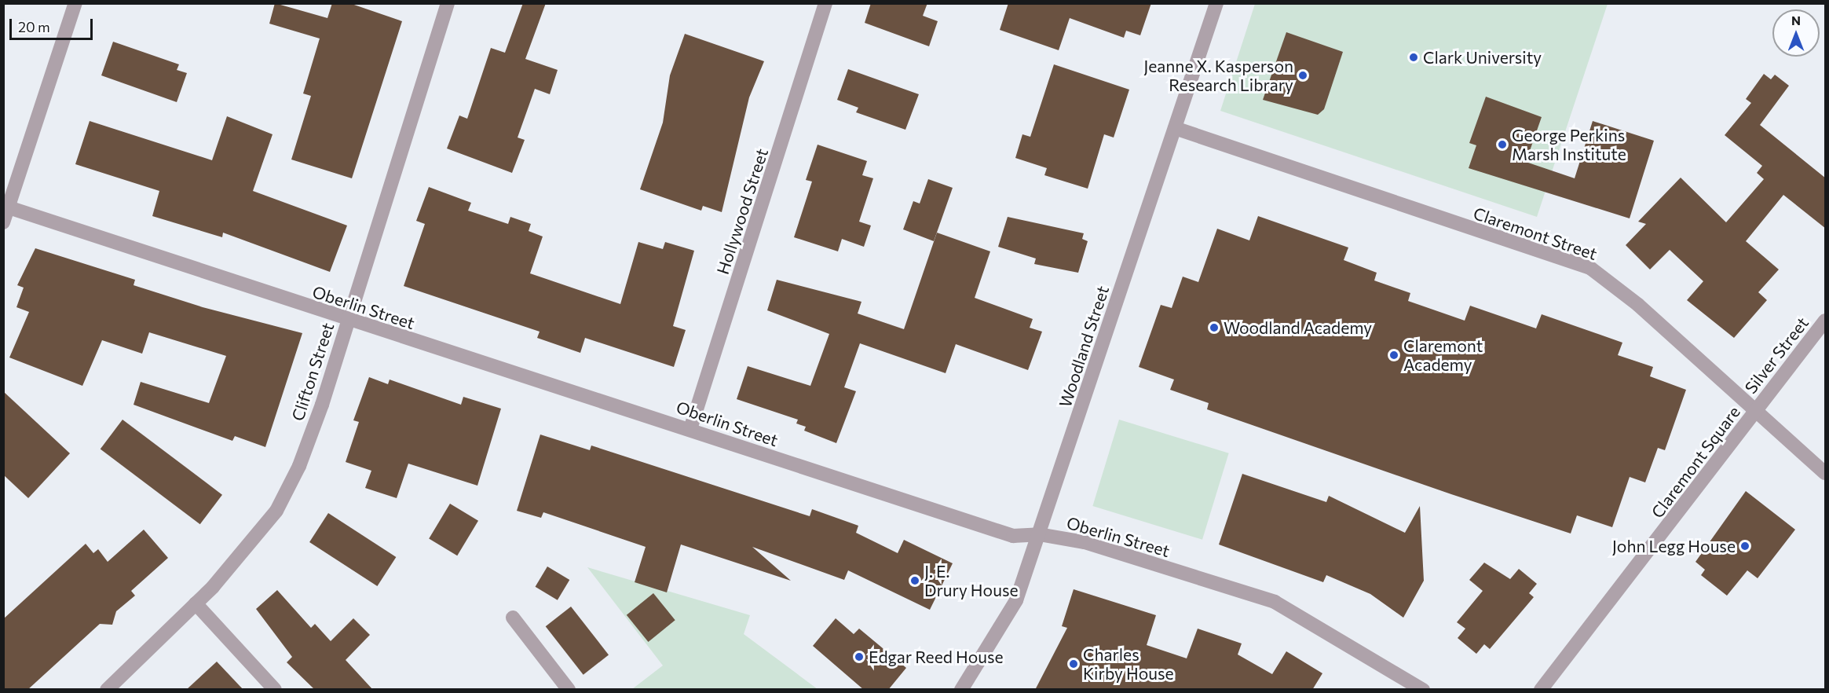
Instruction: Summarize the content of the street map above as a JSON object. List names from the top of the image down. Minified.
{"streets":{"street":["Hollywood Street","Claremont Street","Oberlin Street","Woodland Street","Silver Street","Clifton Street","Claremont Square"]},"crossings":[["Hollywood Street","Oberlin Street"],["Claremont Street","Woodland Street"],["Claremont Street","Silver Street"],["Claremont Street","Claremont Square"],["Oberlin Street","Woodland Street"],["Oberlin Street","Clifton Street"],["Silver Street","Claremont Square"]],"places":["Clark University","Jeanne X. Kasperson Research Library","George Perkins Marsh Institute","Woodland Academy","Claremont Academy","John Legg House","J. E. Drury House","Edgar Reed House","Charles Kirby House"],"scale_bar":"20 m","north":"top"}
